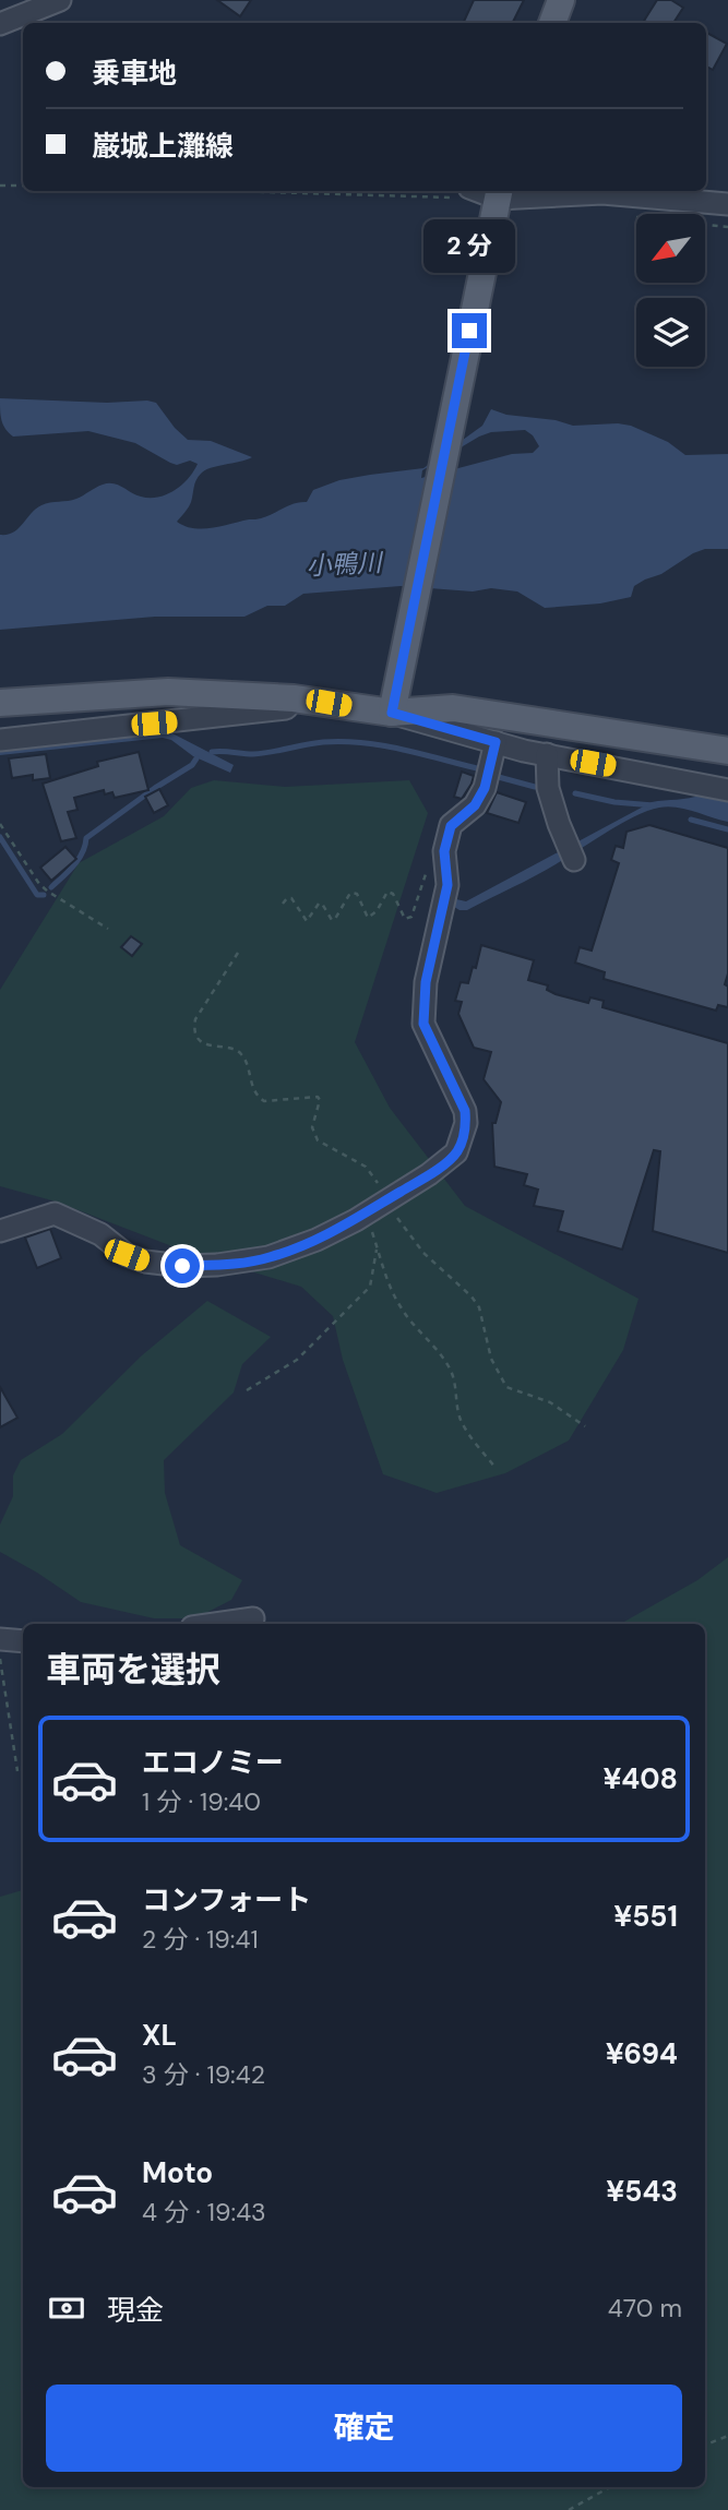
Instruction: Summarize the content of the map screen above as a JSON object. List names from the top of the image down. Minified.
{"water":["小鴨川"],"north":"bottom left","page":{"banner":["乗車地","巌城上灘線"],"bubble":"2 分","heading":"車両を選択","list":[{"name":"エコノミー","note":"1 分 · 19:40","value":"¥408"},{"name":"コンフォート","note":"2 分 · 19:41","value":"¥551"},{"name":"XL","note":"3 分 · 19:42","value":"¥694"},{"name":"Moto","note":"4 分 · 19:43","value":"¥543"}],"pay":["現金","470 m"],"buttons":"確定"}}
